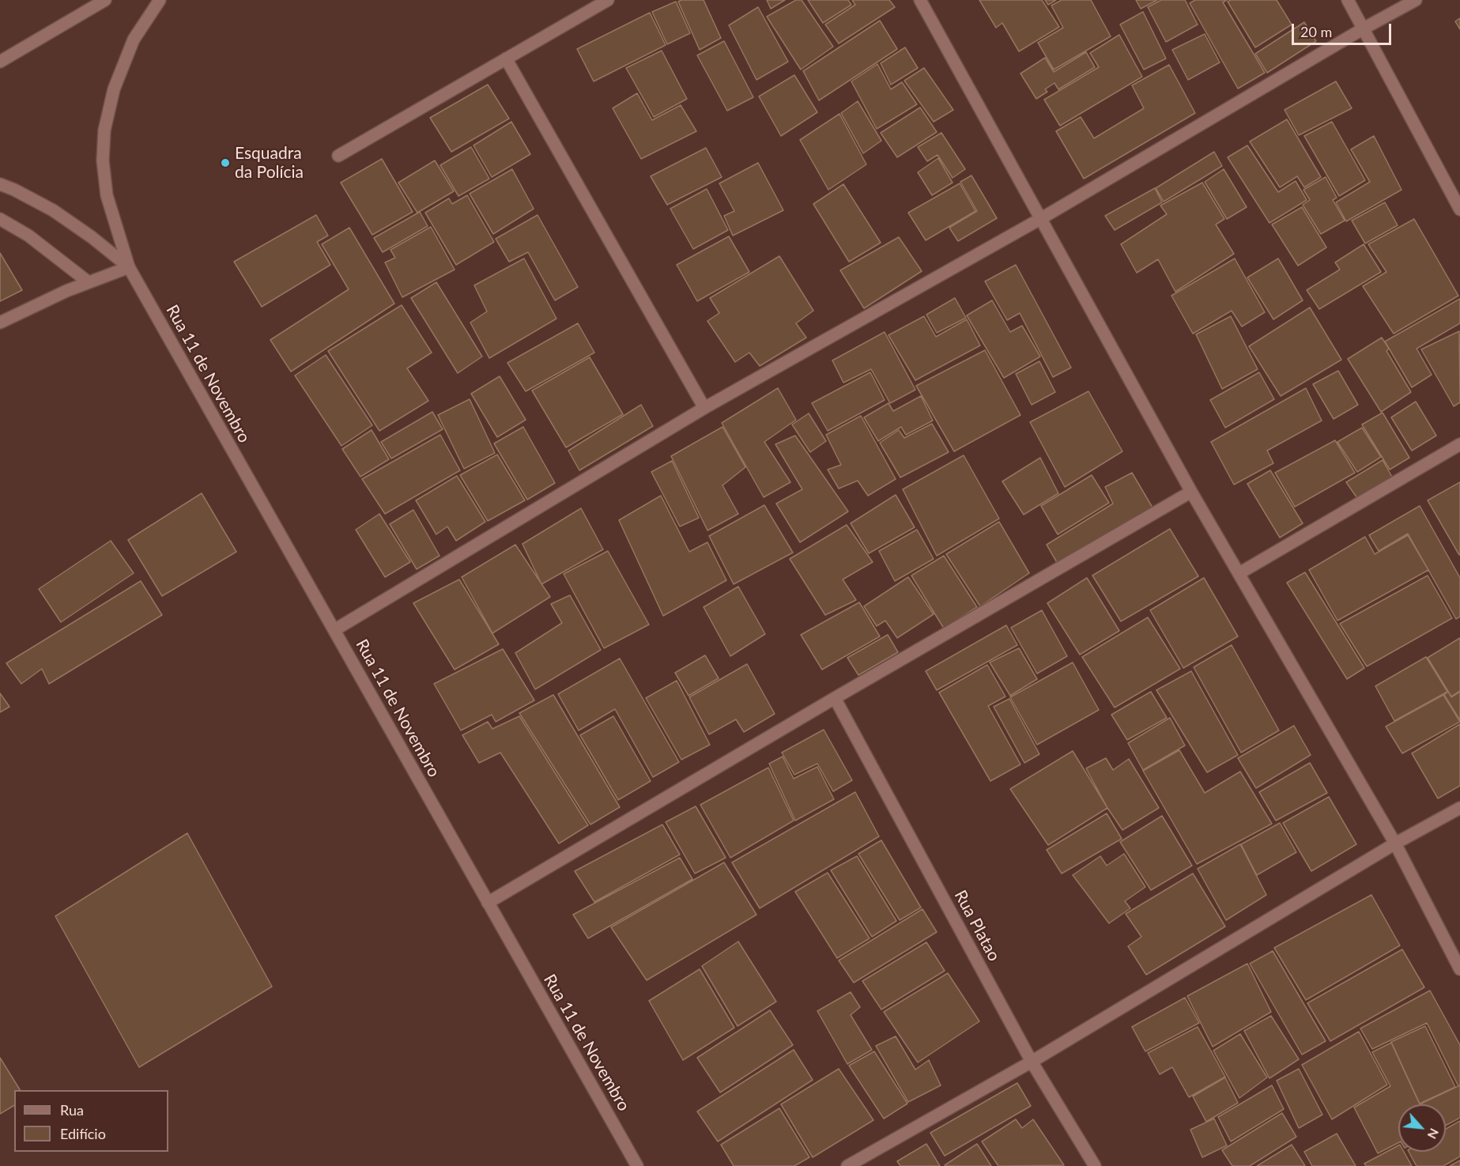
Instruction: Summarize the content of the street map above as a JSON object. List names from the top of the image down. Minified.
{"streets":{"street":["Rua 11 de Novembro","Rua Platao"]},"places":["Esquadra da Polícia"],"legend":["Rua","Edifício"],"scale_bar":"20 m","north":"bottom right"}
